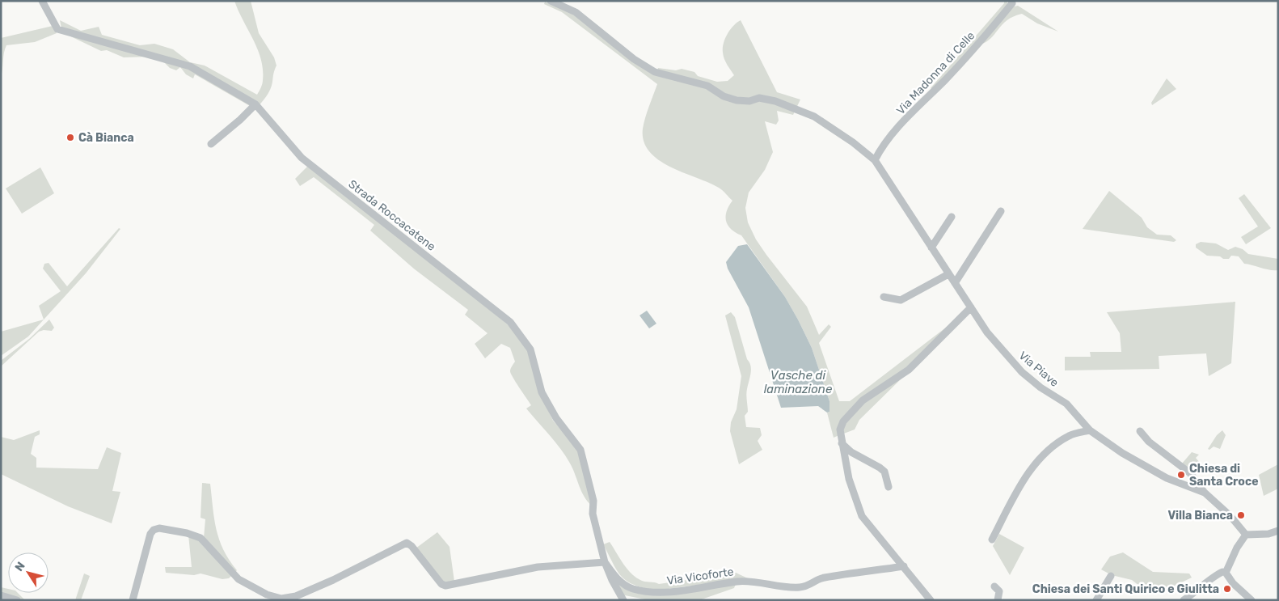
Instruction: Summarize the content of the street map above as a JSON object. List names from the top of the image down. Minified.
{"streets":{"street":["Via Madonna di Celle","Strada Roccacatene","Via Piave","Via Vicoforte"]},"crossings":[["Via Madonna di Celle","Via Piave"],["Strada Roccacatene","Via Vicoforte"]],"water":["Vasche di laminazione"],"places":["Cà Bianca","Chiesa di Santa Croce","Villa Bianca","Chiesa dei Santi Quirico e Giulitta"],"north":"top left"}
